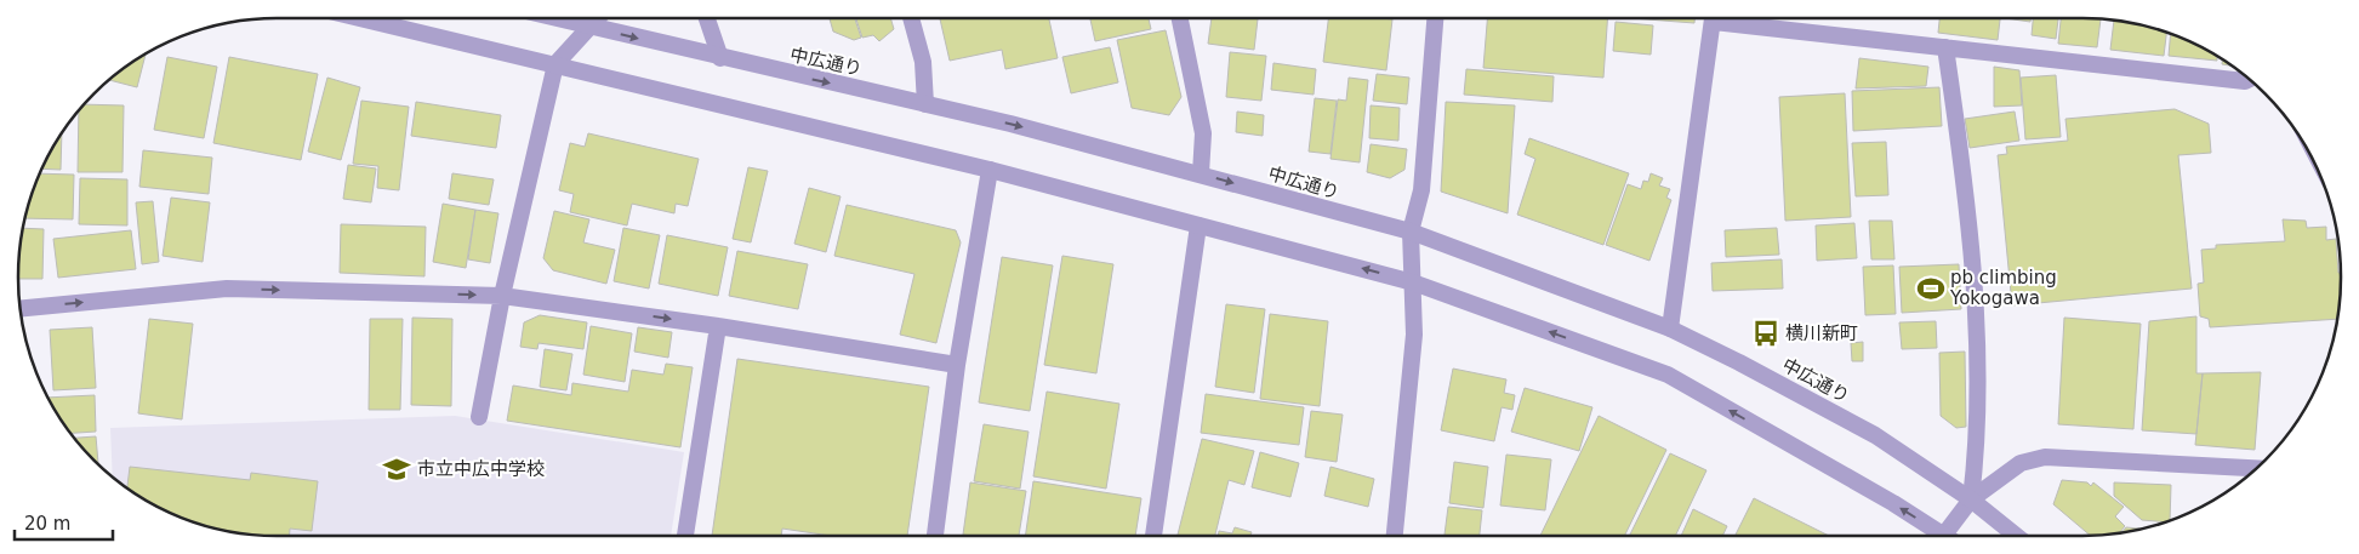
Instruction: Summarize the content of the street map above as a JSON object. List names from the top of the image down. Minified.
{"streets":{"street":["中広通り"]},"places":{"sports":["pb climbing Yokogawa"],"bus stop":["横川新町"],"school or university":["市立中広中学校"]},"scale_bar":"20 m"}
